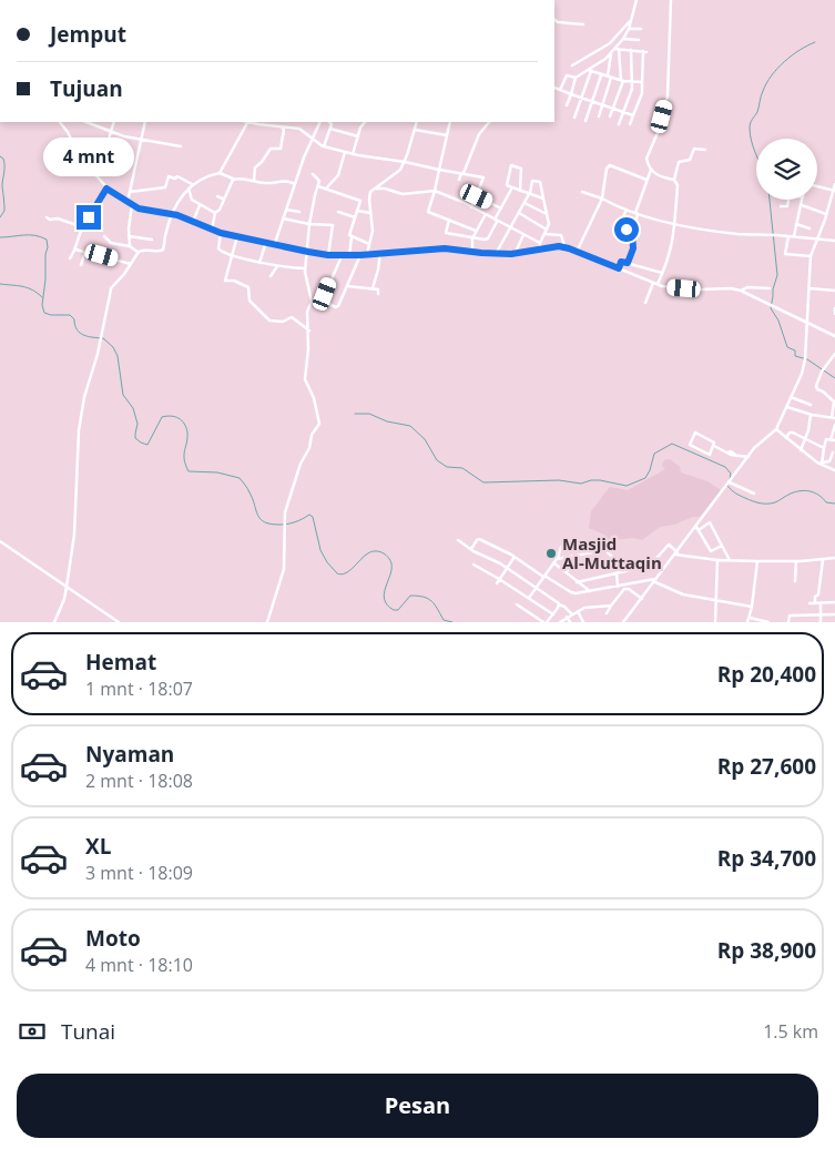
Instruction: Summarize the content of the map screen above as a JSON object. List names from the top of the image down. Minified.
{"places":["Masjid Al-Muttaqin"],"page":{"banner":["Jemput","Tujuan"],"bubble":"4 mnt","list":[{"name":"Hemat","note":"1 mnt · 18:07","value":"Rp 20,400"},{"name":"Nyaman","note":"2 mnt · 18:08","value":"Rp 27,600"},{"name":"XL","note":"3 mnt · 18:09","value":"Rp 34,700"},{"name":"Moto","note":"4 mnt · 18:10","value":"Rp 38,900"}],"pay":["Tunai","1.5 km"],"buttons":"Pesan"}}
